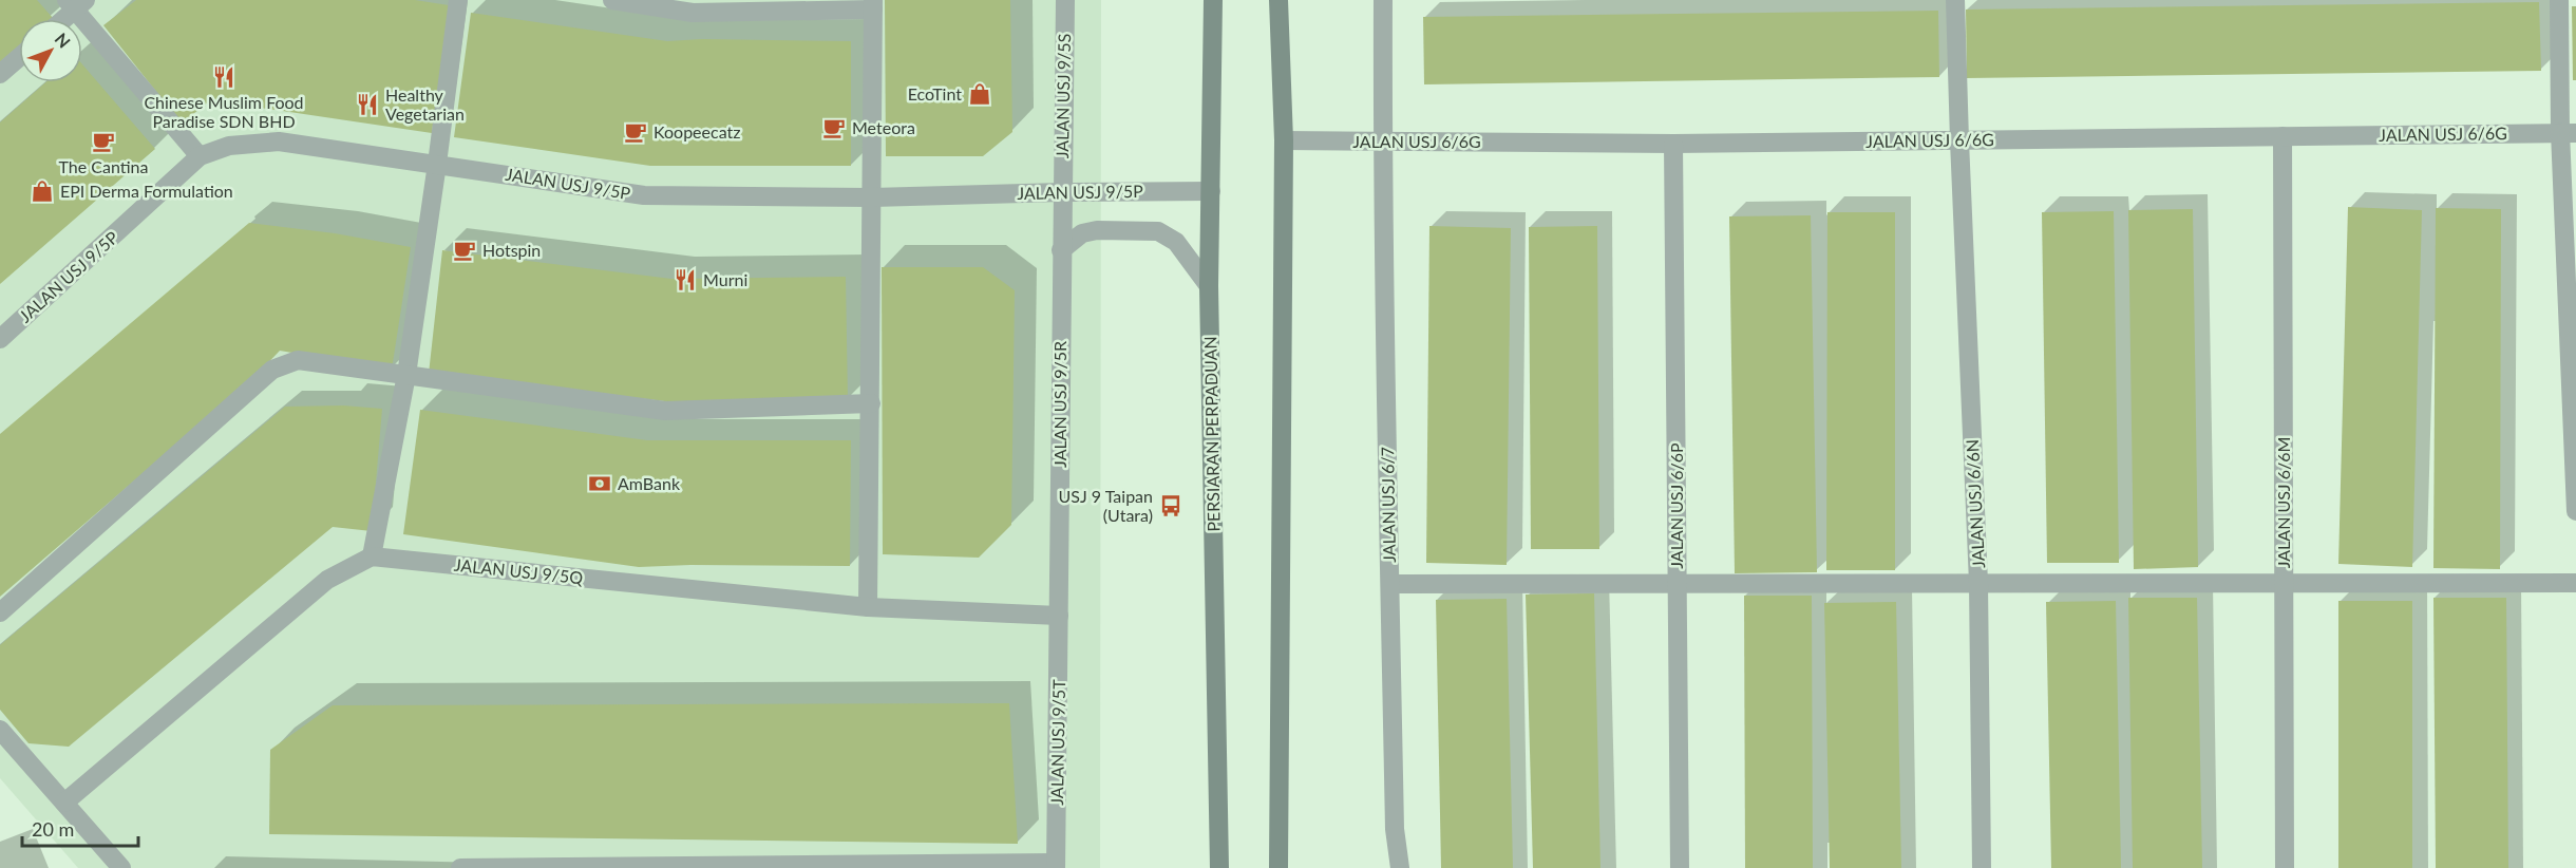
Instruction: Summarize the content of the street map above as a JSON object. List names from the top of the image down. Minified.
{"streets":{"main road":["PERSIARAN PERPADUAN"],"street":["JALAN USJ 9/5S","JALAN USJ 6/6G","JALAN USJ 9/5P","JALAN USJ 9/5R","JALAN USJ 6/6M","JALAN USJ 6/6N","JALAN USJ 6/7","JALAN USJ 6/6P","JALAN USJ 9/5Q","JALAN USJ 9/5T"]},"crossings":[["JALAN USJ 9/5S","JALAN USJ 9/5P"],["JALAN USJ 9/5S","JALAN USJ 9/5R"],["JALAN USJ 6/6G","JALAN USJ 6/6M"],["JALAN USJ 6/6G","JALAN USJ 6/6N"],["JALAN USJ 6/6G","JALAN USJ 6/7"],["JALAN USJ 6/6G","JALAN USJ 6/6P"],["JALAN USJ 9/5P","JALAN USJ 9/5R"],["JALAN USJ 9/5P","PERSIARAN PERPADUAN"],["JALAN USJ 9/5R","JALAN USJ 9/5Q"],["JALAN USJ 9/5R","JALAN USJ 9/5T"],["JALAN USJ 9/5Q","JALAN USJ 9/5T"]],"places":{"restaurant":["Chinese Muslim Food Paradise SDN BHD","Healthy Vegetarian","Murni"],"shop":["EcoTint","EPI Derma Formulation"],"cafe":["Meteora","Koopeecatz","The Cantina","Hotspin"],"bank":["AmBank"],"bus stop":["USJ 9 Taipan (Utara)"]},"scale_bar":"20 m","north":"top right"}
